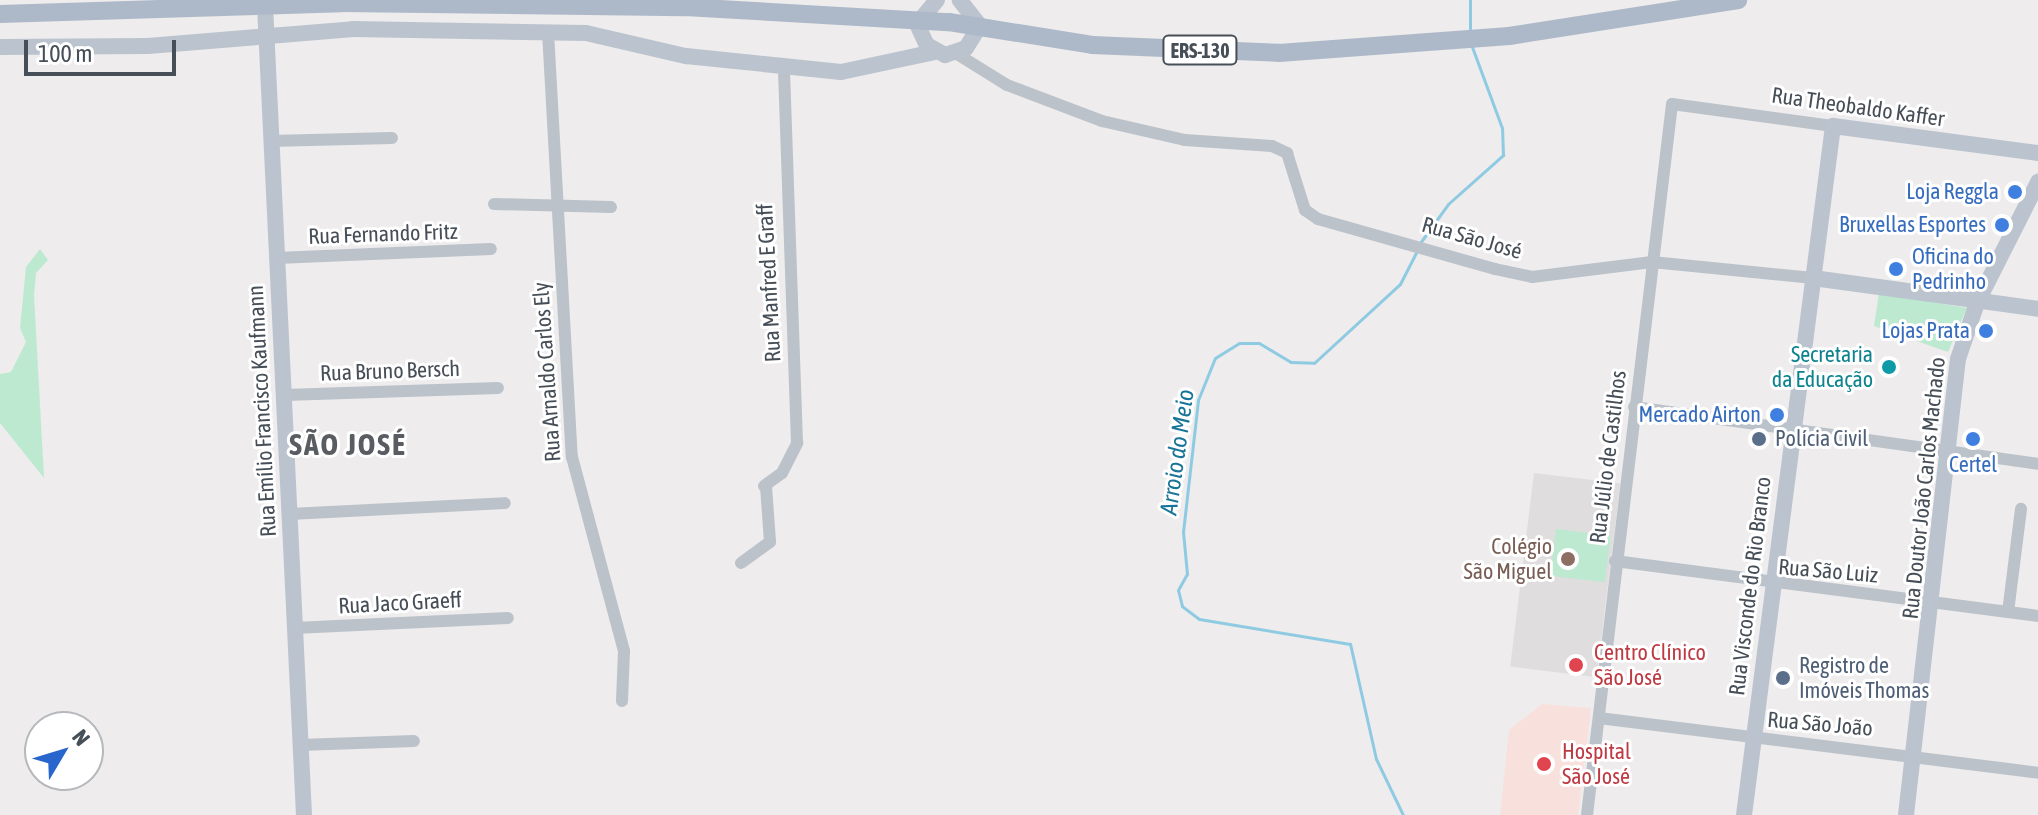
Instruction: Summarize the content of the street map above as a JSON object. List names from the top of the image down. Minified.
{"streets":{"main road":["ERS-130"],"street":["Rua Theobaldo Kaffer","Rua Fernando Fritz","Rua São José","Rua Manfred E Graff","Rua Bruno Bersch","Rua Arnaldo Carlos Ely","Rua Emílio Francisco Kaufmann","Rua Júlio de Castilhos","Rua Doutor João Carlos Machado","Rua São Luiz","Rua Visconde do Rio Branco","Rua Jaco Graeff","Rua São João"]},"crossings":[["ERS-130","Rua Emílio Francisco Kaufmann"],["Rua Theobaldo Kaffer","Rua Júlio de Castilhos"],["Rua Theobaldo Kaffer","Rua Visconde do Rio Branco"],["Rua Fernando Fritz","Rua Emílio Francisco Kaufmann"],["Rua São José","Rua Júlio de Castilhos"],["Rua São José","Rua Doutor João Carlos Machado"],["Rua São José","Rua Visconde do Rio Branco"],["Rua Bruno Bersch","Rua Emílio Francisco Kaufmann"],["Rua Emílio Francisco Kaufmann","Rua Jaco Graeff"],["Rua Júlio de Castilhos","Rua São Luiz"],["Rua Júlio de Castilhos","Rua São João"],["Rua Doutor João Carlos Machado","Rua São Luiz"],["Rua Doutor João Carlos Machado","Rua São João"],["Rua São Luiz","Rua Visconde do Rio Branco"],["Rua Visconde do Rio Branco","Rua São João"]],"districts":["SÃO JOSÉ"],"water":["Arroio do Meio"],"places":["Loja Reggla","Bruxellas Esportes","Oficina do Pedrinho","Lojas Prata","Secretaria da Educação","Mercado Airton","Polícia Civil","Certel","Colégio São Miguel","Centro Clínico São José","Registro de Imóveis Thomas","Hospital São José"],"scale_bar":"100 m","north":"top right"}
